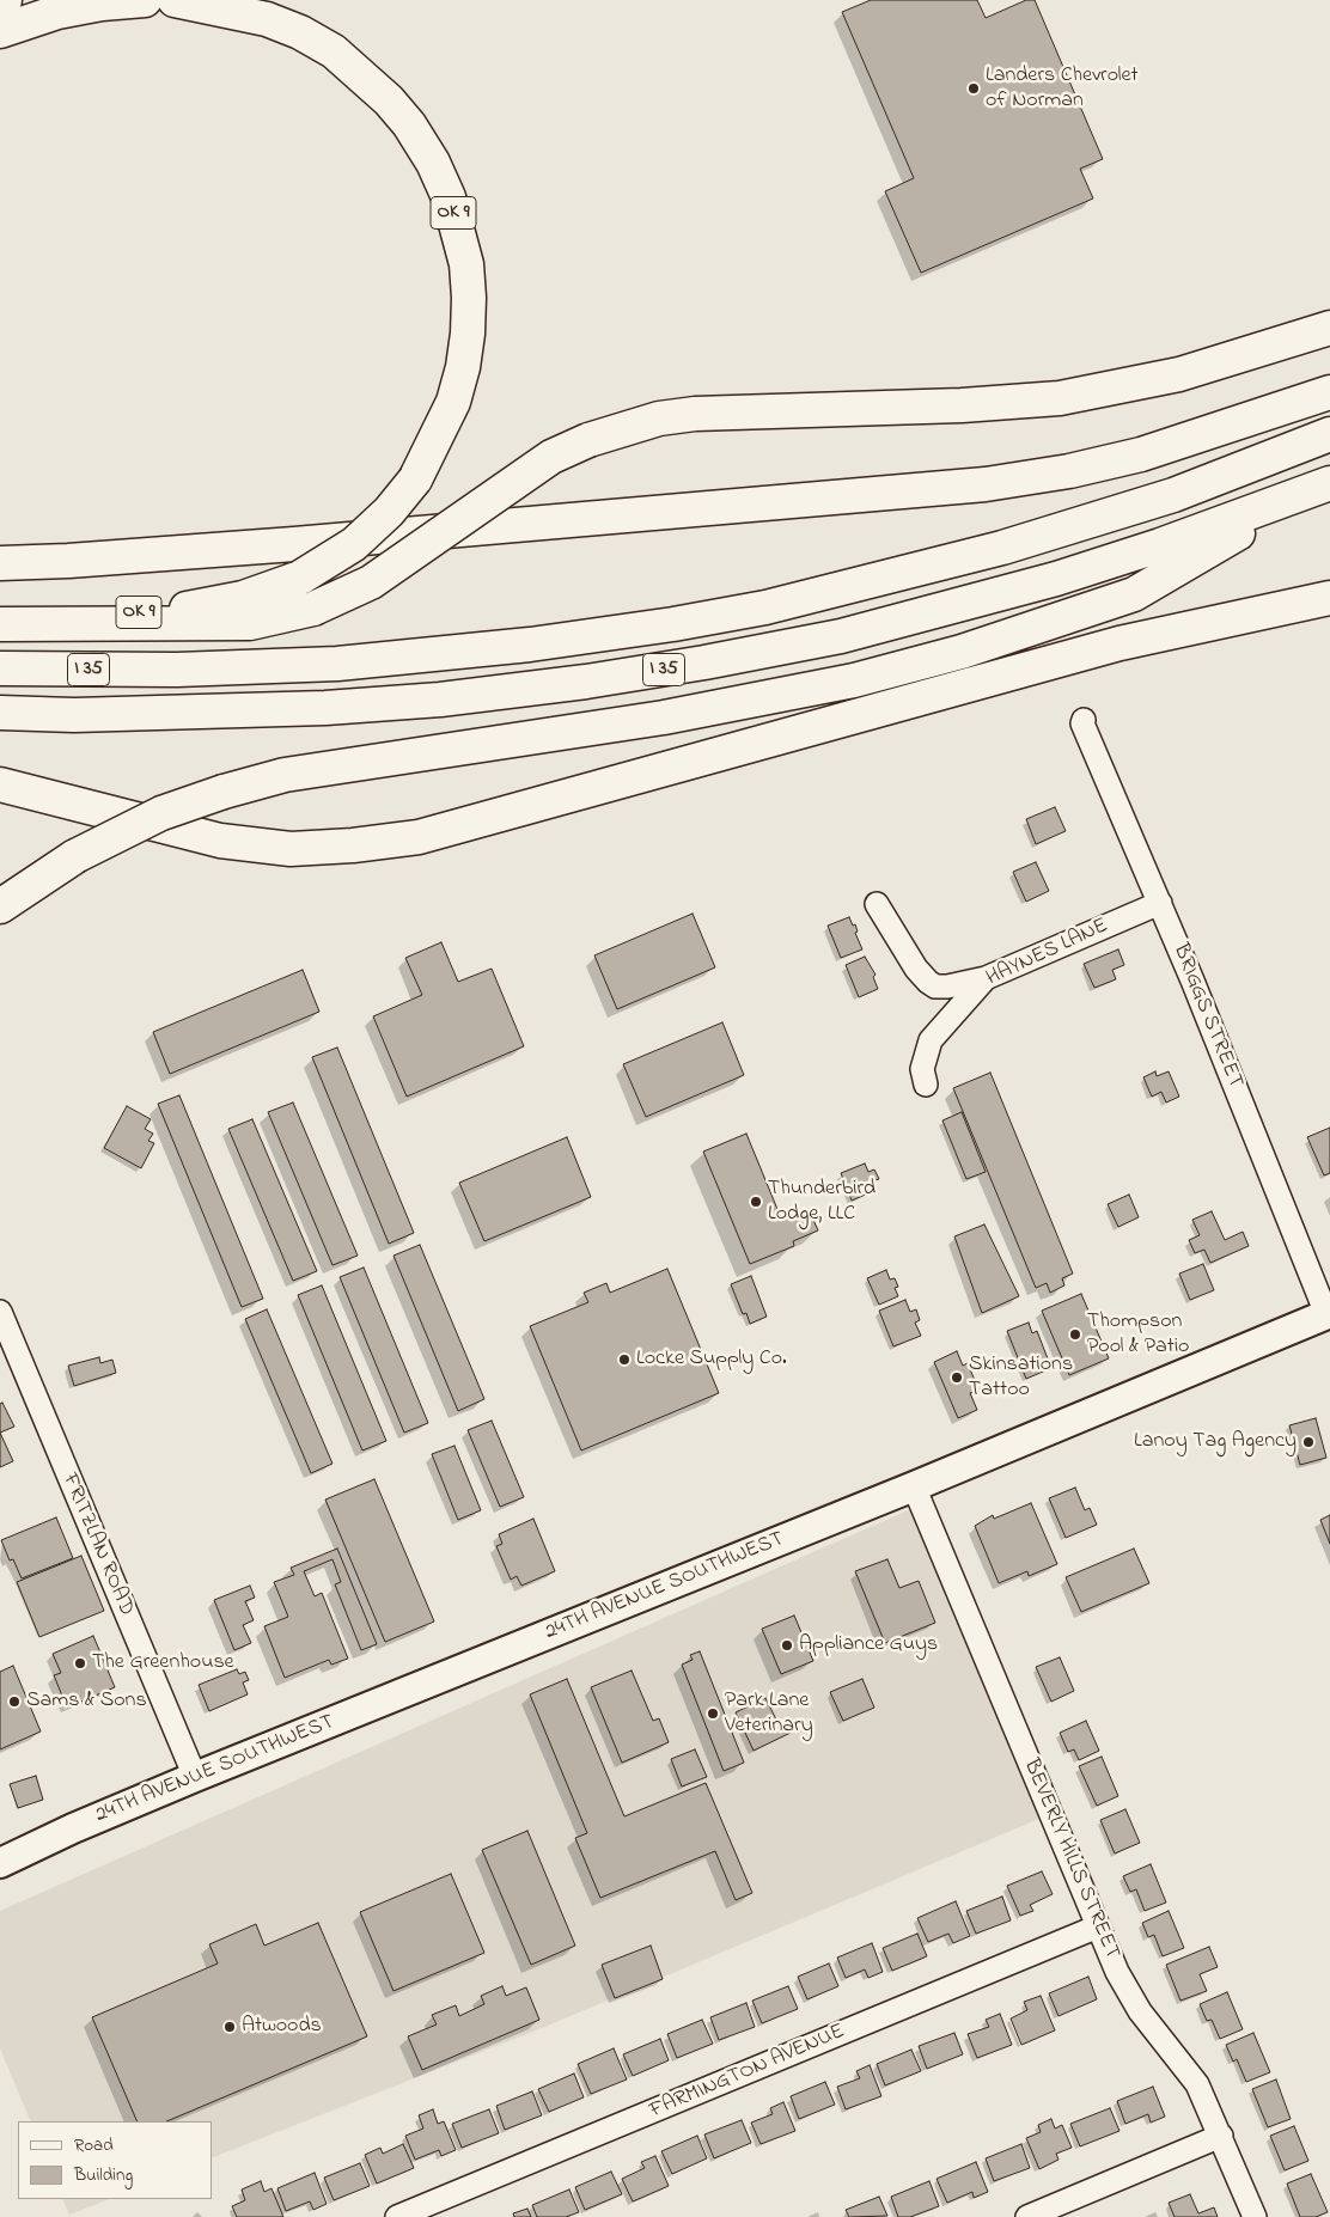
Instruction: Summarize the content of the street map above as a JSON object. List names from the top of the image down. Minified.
{"streets":{"highway":["OK 9","I 35"],"main road":["24TH AVENUE SOUTHWEST"],"street":["HAYNES LANE","BRIGGS STREET","FRITZLAN ROAD","BEVERLY HILLS STREET","FARMINGTON AVENUE"]},"crossings":[["HAYNES LANE","BRIGGS STREET"],["BRIGGS STREET","24TH AVENUE SOUTHWEST"],["FRITZLAN ROAD","24TH AVENUE SOUTHWEST"],["24TH AVENUE SOUTHWEST","BEVERLY HILLS STREET"],["BEVERLY HILLS STREET","FARMINGTON AVENUE"]],"places":["Landers Chevrolet of Norman","Thunderbird Lodge, LLC","Thompson Pool & Patio","Locke Supply Co.","Skinsations Tattoo","Lanoy Tag Agency","Appliance Guys","The Greenhouse","Sams & Sons","Park Lane Veterinary","Atwoods"],"legend":["Road","Building"]}
